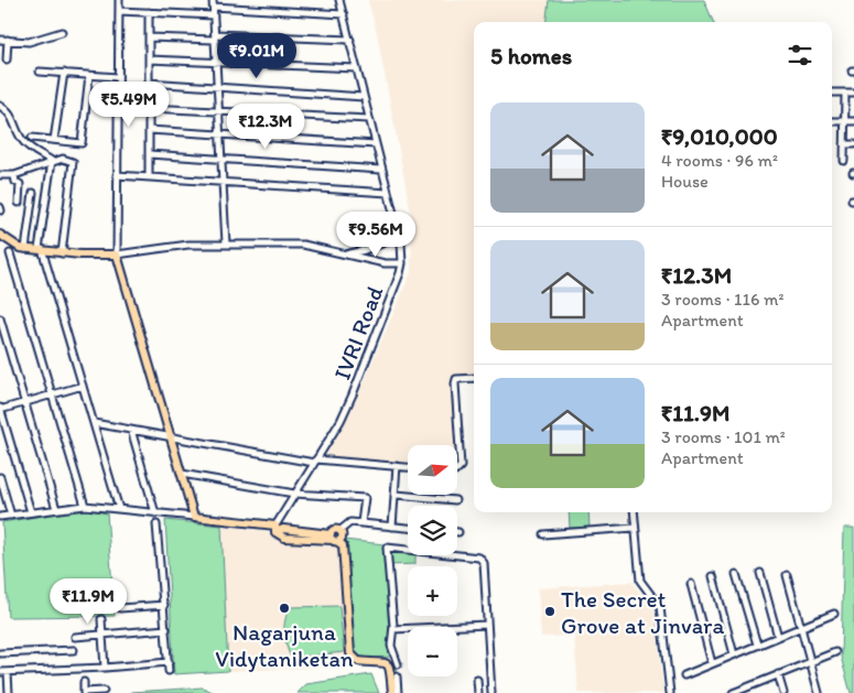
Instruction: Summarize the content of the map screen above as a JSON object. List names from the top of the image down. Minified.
{"streets":{"street":["IVRI Road"]},"places":["Nagarjuna Vidytaniketan","The Secret Grove at Jinvara"],"north":"right","page":{"heading":"5 homes","price":["₹9.01M","₹5.49M","₹12.3M","₹9.56M","₹11.9M"],"list":[{"name":"₹9,010,000","note":"4 rooms · 96 m² · House"},{"name":"₹12.3M","note":"3 rooms · 116 m² · Apartment"},{"name":"₹11.9M","note":"3 rooms · 101 m² · Apartment"}],"map_buttons":["+","−"]}}
